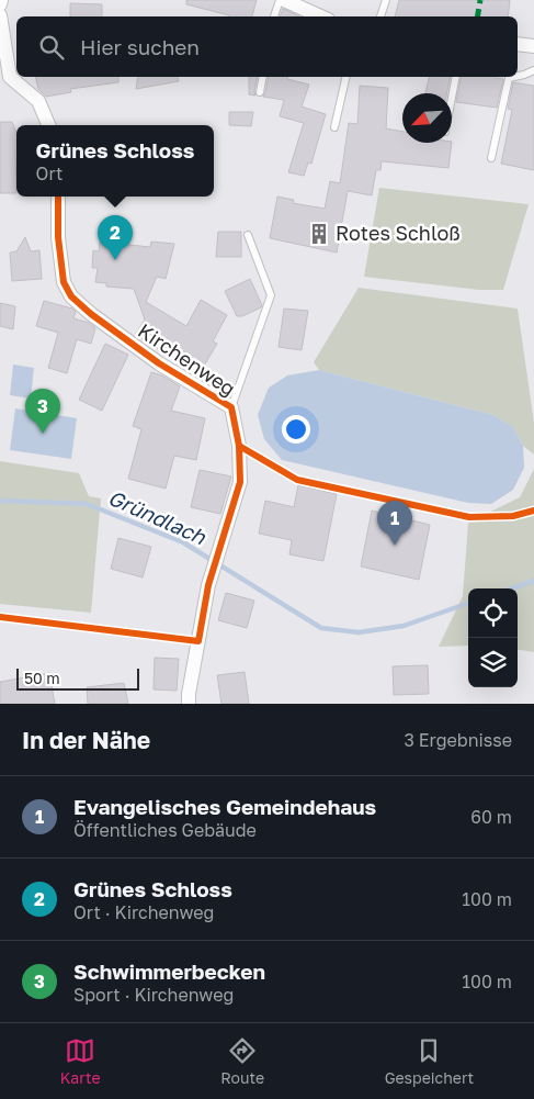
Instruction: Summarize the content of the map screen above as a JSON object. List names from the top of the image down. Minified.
{"streets":{"street":["Kirchenweg"]},"water":["Gründlach"],"places":{"building":["Rotes Schloß"]},"scale_bar":"50 m","north":"bottom left","page":{"search":"Hier suchen","popup":["Grünes Schloss","Ort"],"pins":["2","3","1"],"scale":"50 m","heading":["In der Nähe","3 Ergebnisse"],"list":[{"mark":"1","name":"Evangelisches Gemeindehaus","note":"Öffentliches Gebäude","value":"60 m"},{"mark":"2","name":"Grünes Schloss","note":"Ort · Kirchenweg","value":"100 m"},{"mark":"3","name":"Schwimmerbecken","note":"Sport · Kirchenweg","value":"100 m"}],"nav":["Karte","Route","Gespeichert"]}}
